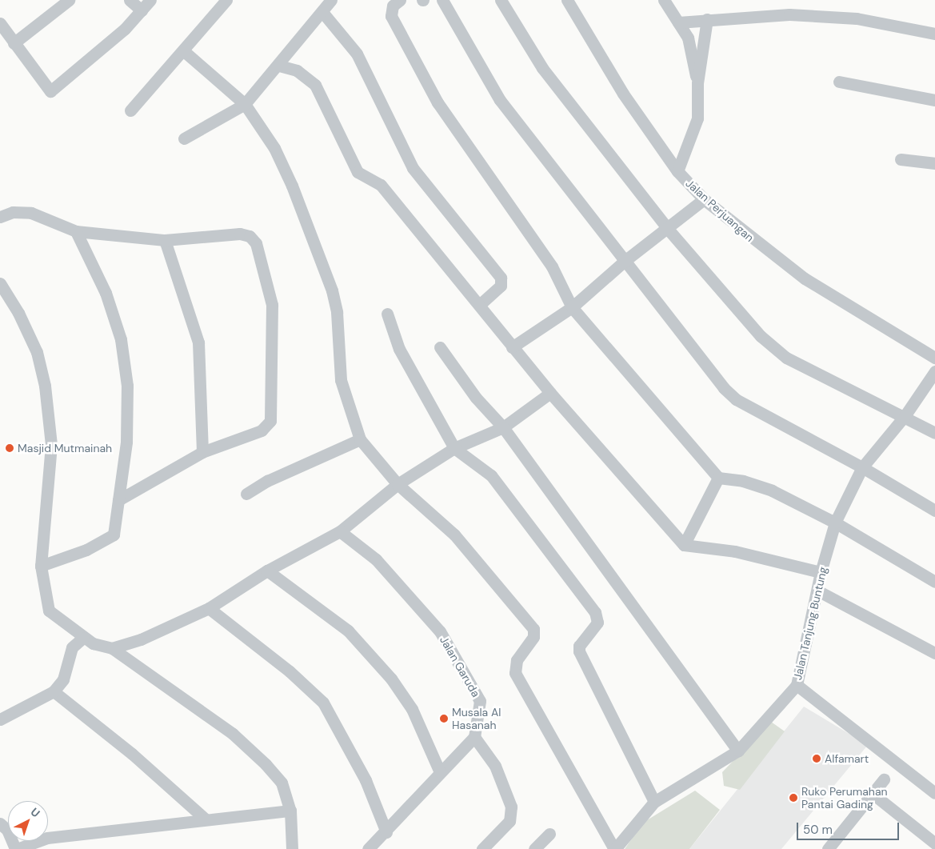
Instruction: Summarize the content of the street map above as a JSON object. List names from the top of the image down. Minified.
{"streets":{"street":["Jalan Perjuangan","Jalan Tanjung Buntung","Jalan Garuda"]},"places":["Masjid Mutmainah","Musala Al Hasanah","Alfamart","Ruko Perumahan Pantai Gading"],"scale_bar":"50 m","north":"top right"}
